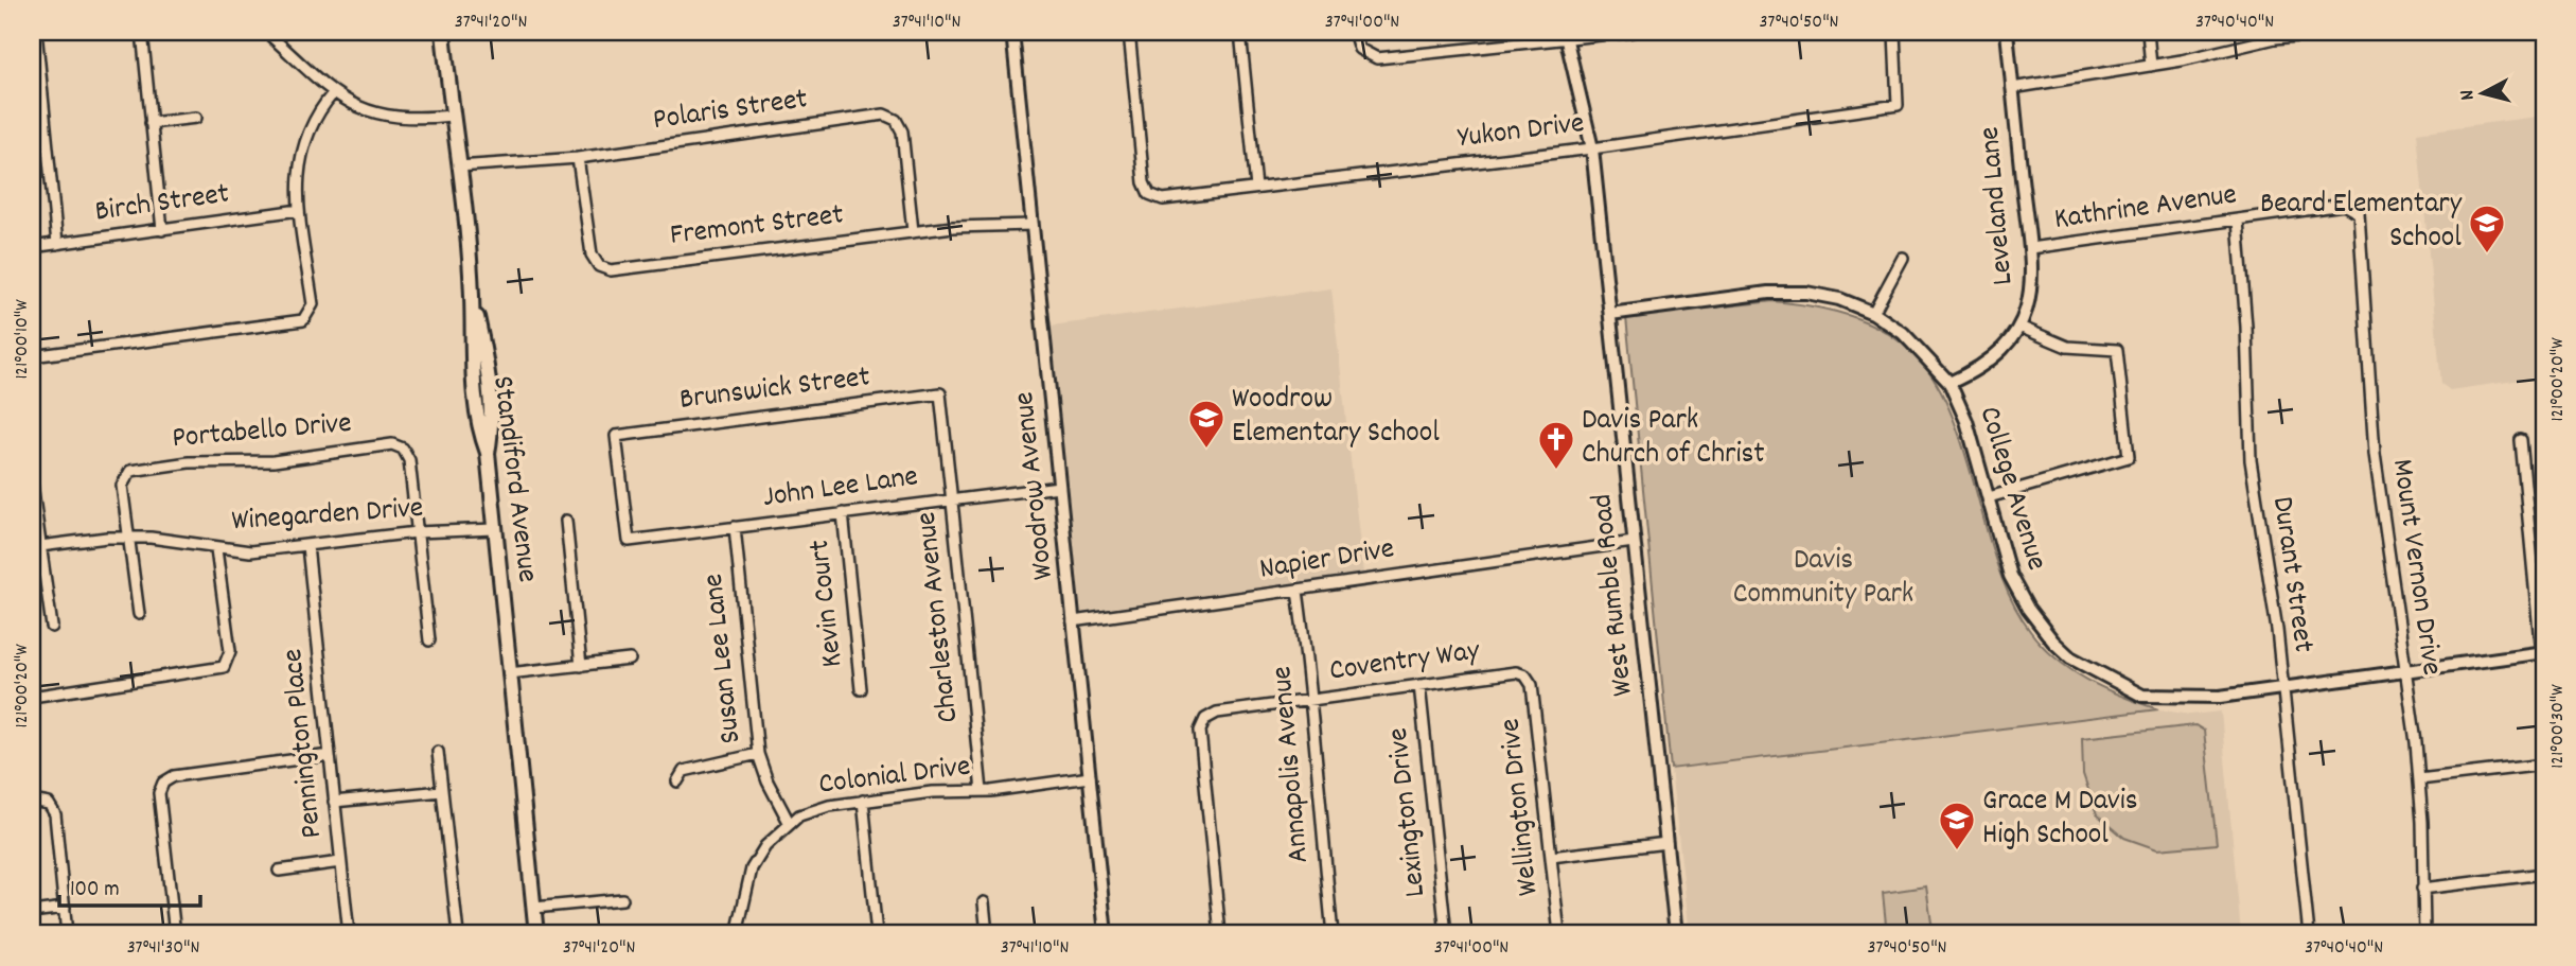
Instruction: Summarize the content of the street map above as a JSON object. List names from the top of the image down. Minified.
{"streets":{"main road":["Standiford Avenue"],"street":["Polaris Street","Yukon Drive","Birch Street","Leveland Lane","Kathrine Avenue","Fremont Street","Brunswick Street","Portabello Drive","Woodrow Avenue","John Lee Lane","College Avenue","Winegarden Drive","Napier Drive","Mount Vernon Drive","Durant Street","West Rumble Road","Kevin Court","Charleston Avenue","Susan Lee Lane","Coventry Way","Pennington Place","Annapolis Avenue","Colonial Drive","Wellington Drive","Lexington Drive"]},"crossings":[["Polaris Street","Fremont Street"],["Polaris Street","Standiford Avenue"],["Yukon Drive","West Rumble Road"],["Leveland Lane","Kathrine Avenue"],["Leveland Lane","College Avenue"],["Kathrine Avenue","Mount Vernon Drive"],["Kathrine Avenue","Durant Street"],["Fremont Street","Woodrow Avenue"],["Brunswick Street","John Lee Lane"],["Brunswick Street","Charleston Avenue"],["Portabello Drive","Winegarden Drive"],["Standiford Avenue","Winegarden Drive"],["Woodrow Avenue","John Lee Lane"],["Woodrow Avenue","Napier Drive"],["Woodrow Avenue","Colonial Drive"],["John Lee Lane","Kevin Court"],["John Lee Lane","Charleston Avenue"],["John Lee Lane","Susan Lee Lane"],["College Avenue","Mount Vernon Drive"],["College Avenue","Durant Street"],["College Avenue","West Rumble Road"],["Winegarden Drive","Pennington Place"],["Napier Drive","West Rumble Road"],["Napier Drive","Annapolis Avenue"],["Charleston Avenue","Colonial Drive"],["Susan Lee Lane","Colonial Drive"],["Coventry Way","Annapolis Avenue"],["Coventry Way","Wellington Drive"],["Coventry Way","Lexington Drive"]],"parks":["Davis Community Park"],"places":{"school or university":["Beard Elementary School","Woodrow Elementary School","Grace M Davis High School"],"church":["Davis Park Church of Christ"]},"scale_bar":"100 m","north":"left","coordinates":["37°41'20\"N","37°41'10\"N","37°41'00\"N","37°40'50\"N","37°40'40\"N","121°00'10\"W","121°00'20\"W","121°00'30\"W","37°41'30\"N"]}
